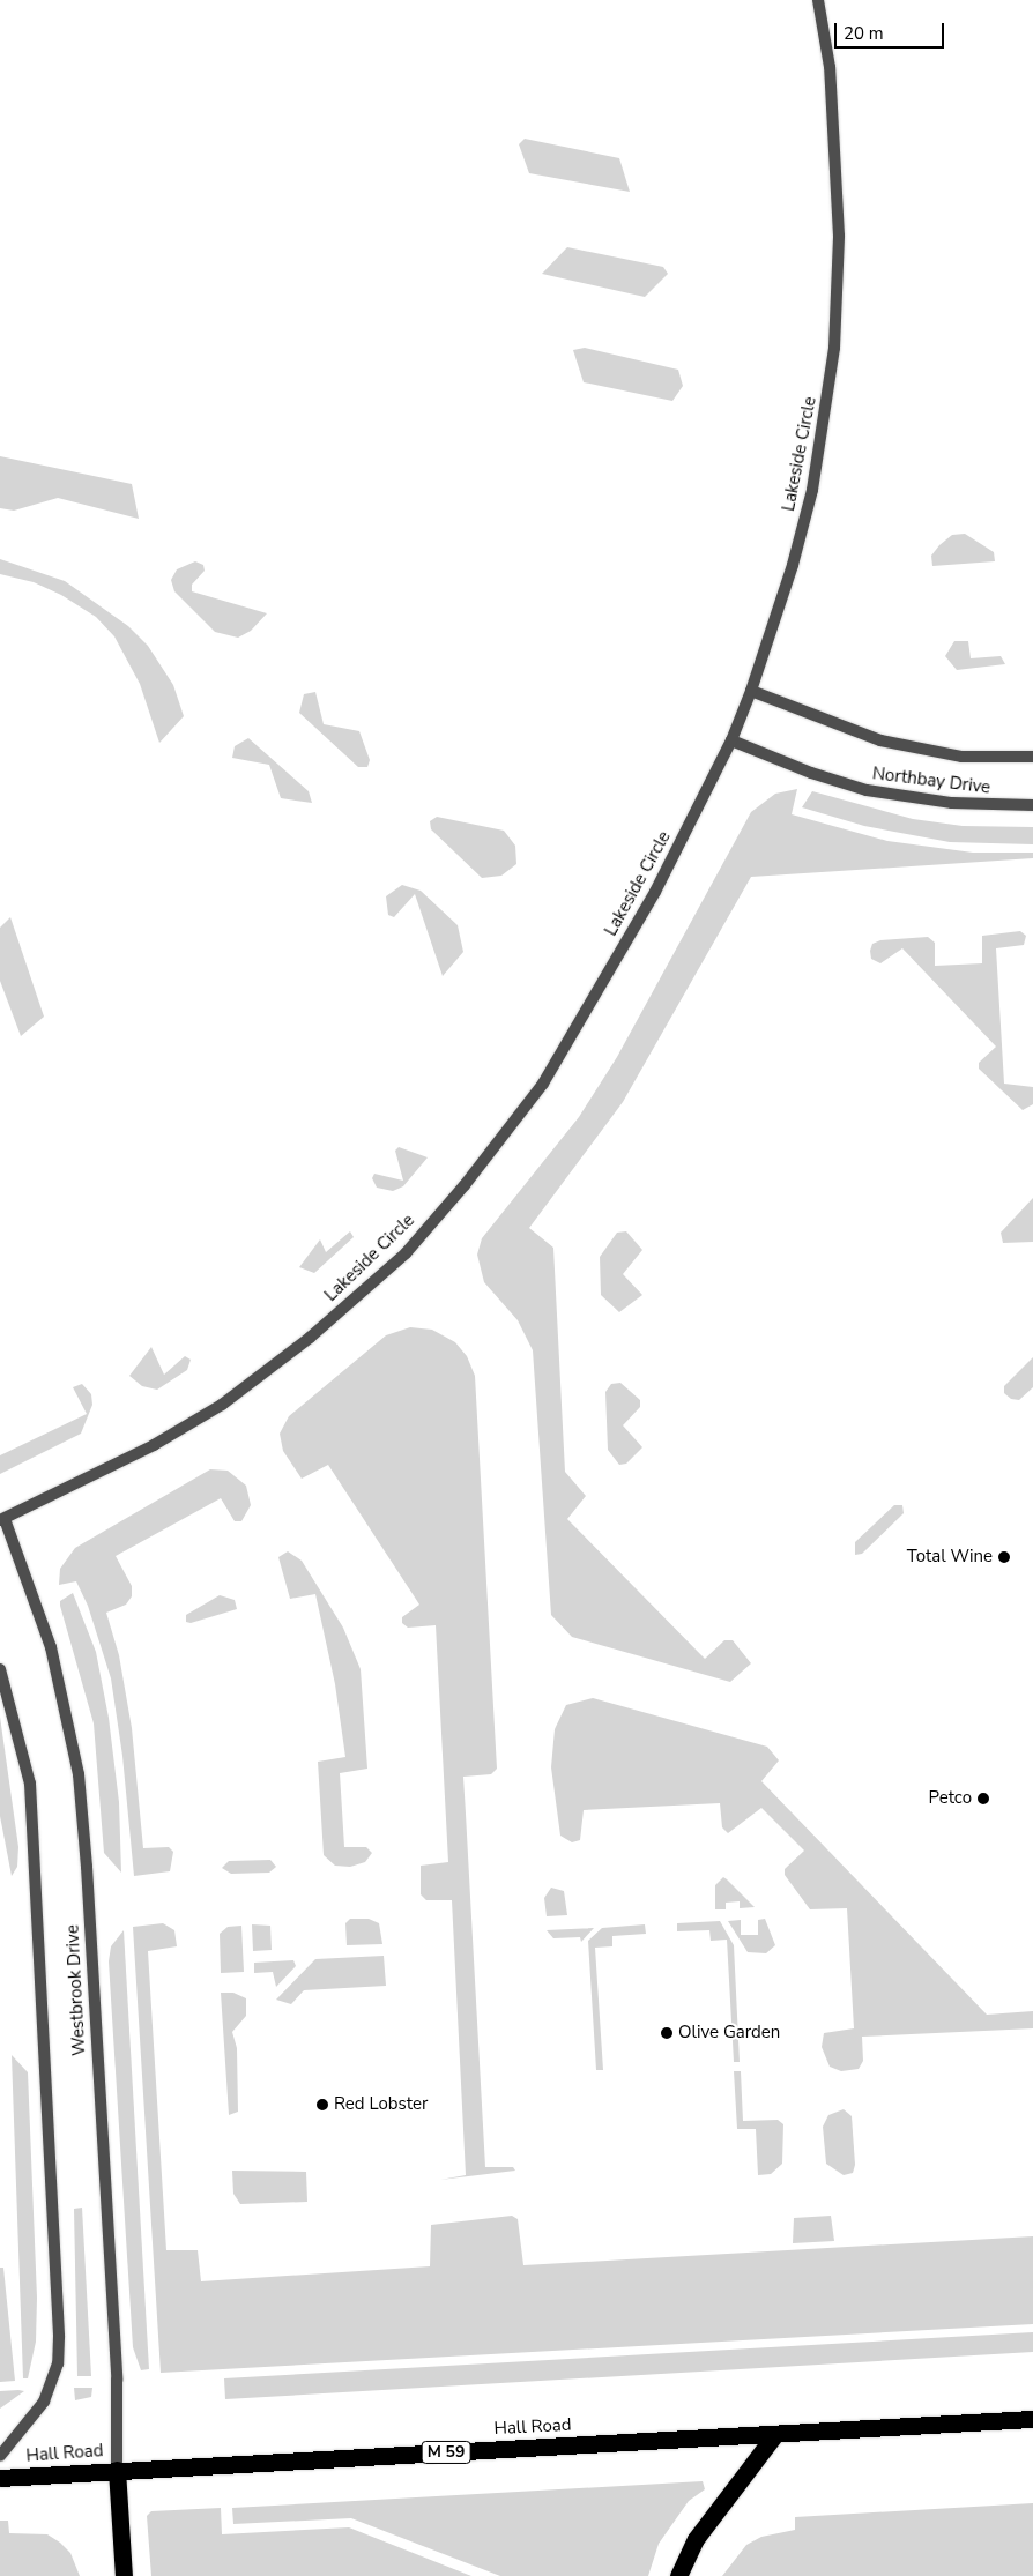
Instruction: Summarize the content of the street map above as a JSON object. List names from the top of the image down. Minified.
{"streets":{"highway":["Hall Road","M 59"],"street":["Lakeside Circle","Northbay Drive","Westbrook Drive"]},"crossings":[["Lakeside Circle","Northbay Drive"],["Lakeside Circle","Westbrook Drive"],["Westbrook Drive","Hall Road"]],"places":["Total Wine","Petco","Olive Garden","Red Lobster"],"scale_bar":"20 m"}
